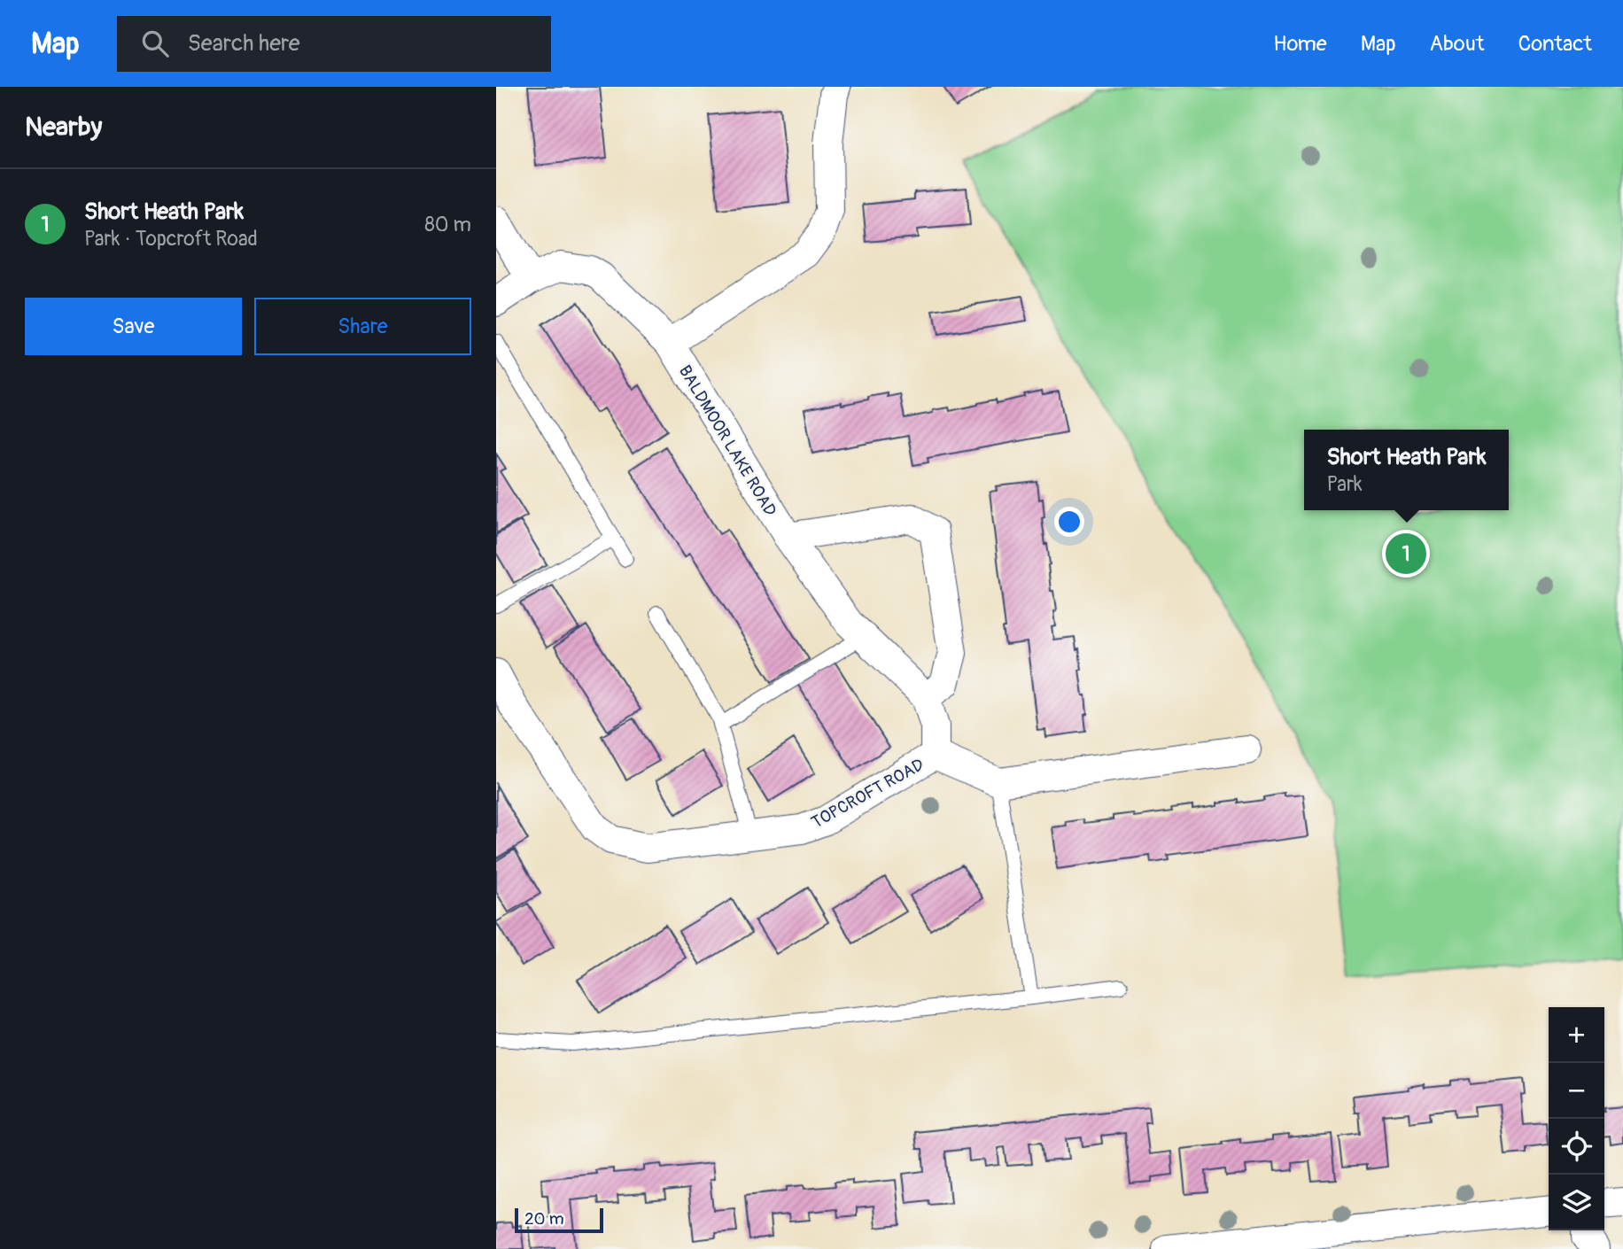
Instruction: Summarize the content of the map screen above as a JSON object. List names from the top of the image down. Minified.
{"streets":{"street":["BALDMOOR LAKE ROAD","TOPCROFT ROAD"]},"crossings":[["BALDMOOR LAKE ROAD","TOPCROFT ROAD"]],"scale_bar":"20 m","page":{"header":"Map","search":"Search here","nav":["Home","Map","About","Contact"],"heading":"Nearby","list":[{"mark":"1","name":"Short Heath Park","note":"Park · Topcroft Road","value":"80 m"}],"buttons":["Save","Share"],"popup":["Short Heath Park","Park"],"pins":"1","map_buttons":["+","−"],"scale":"20 m"}}
